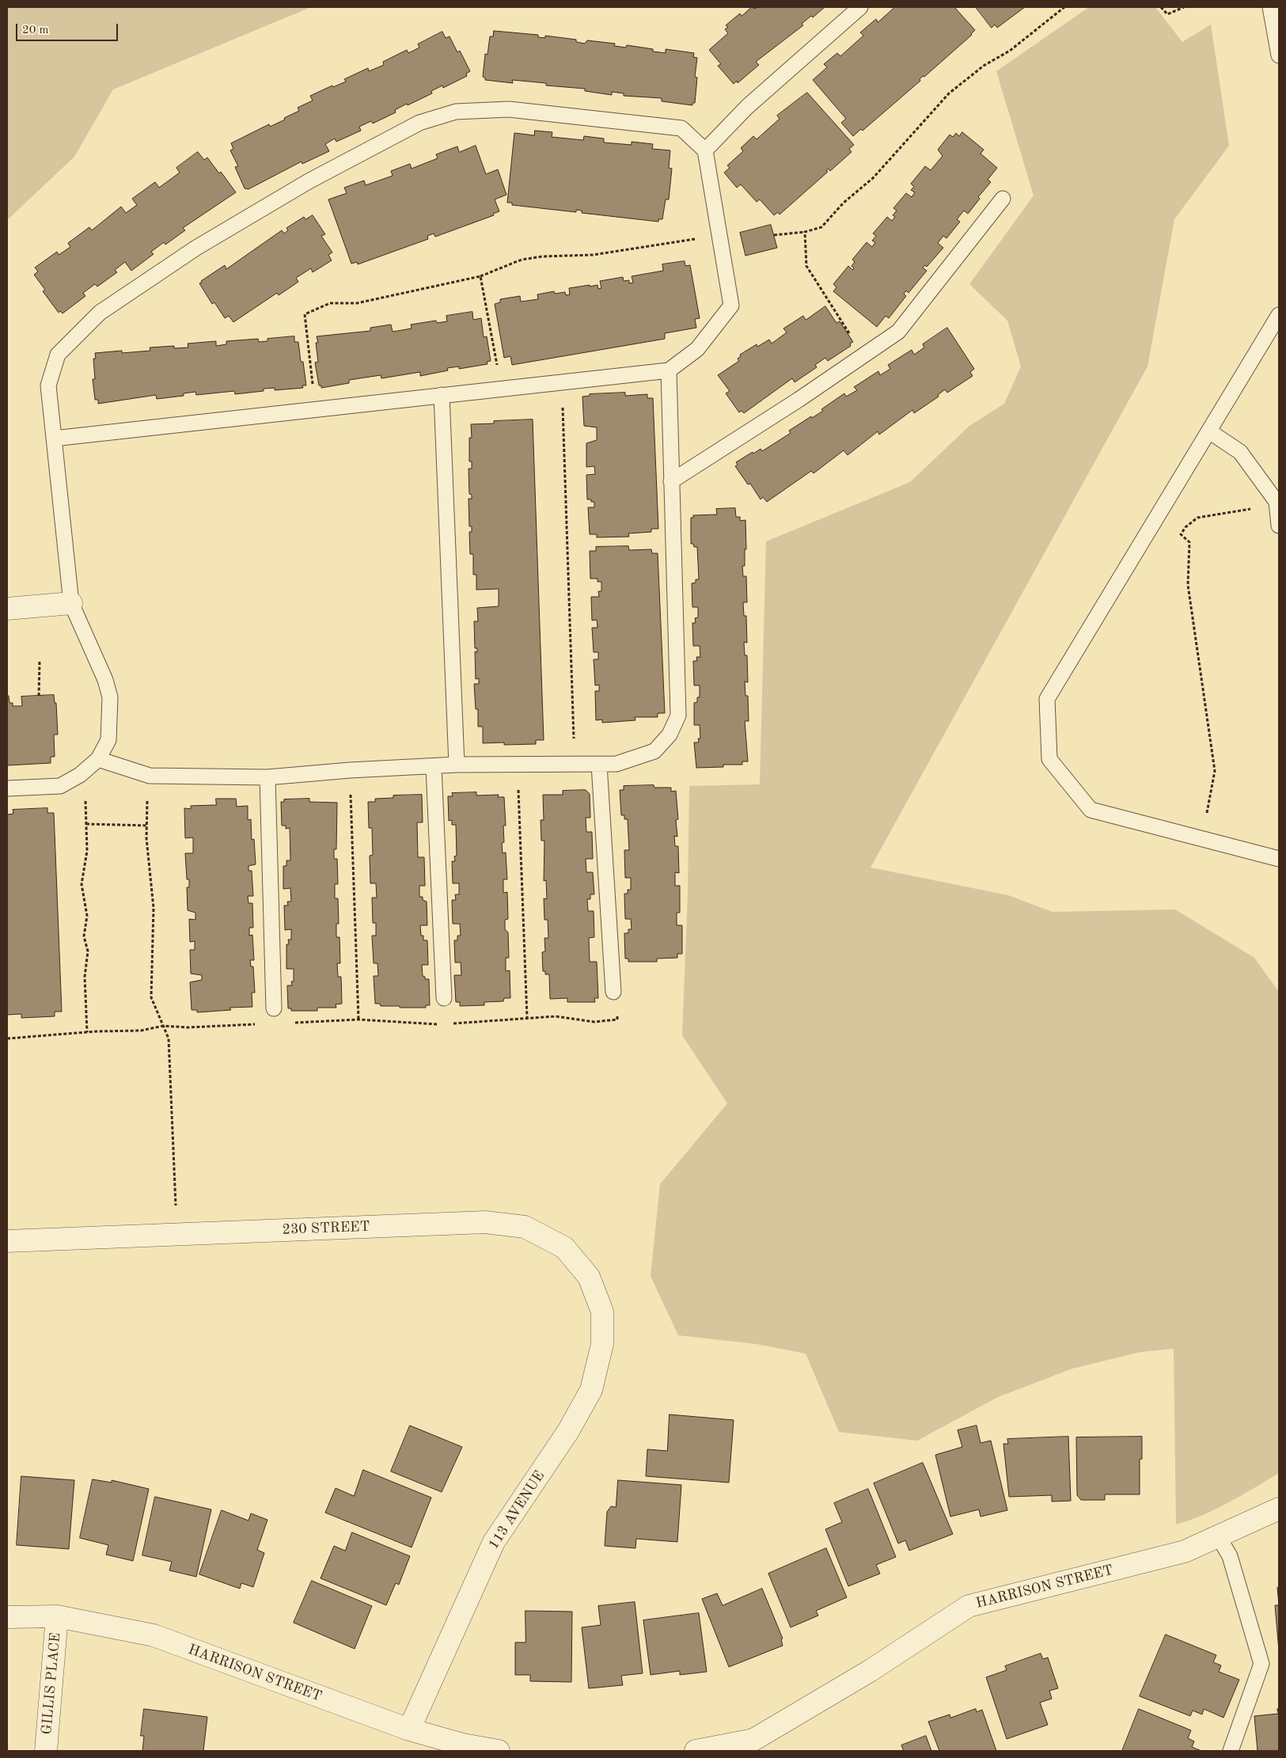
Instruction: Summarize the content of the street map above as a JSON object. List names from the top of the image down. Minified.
{"streets":{"street":["230 STREET","113 AVENUE","HARRISON STREET","GILLIS PLACE"]},"crossings":[["230 STREET","113 AVENUE"],["113 AVENUE","HARRISON STREET"],["HARRISON STREET","GILLIS PLACE"]],"scale_bar":"20 m"}
